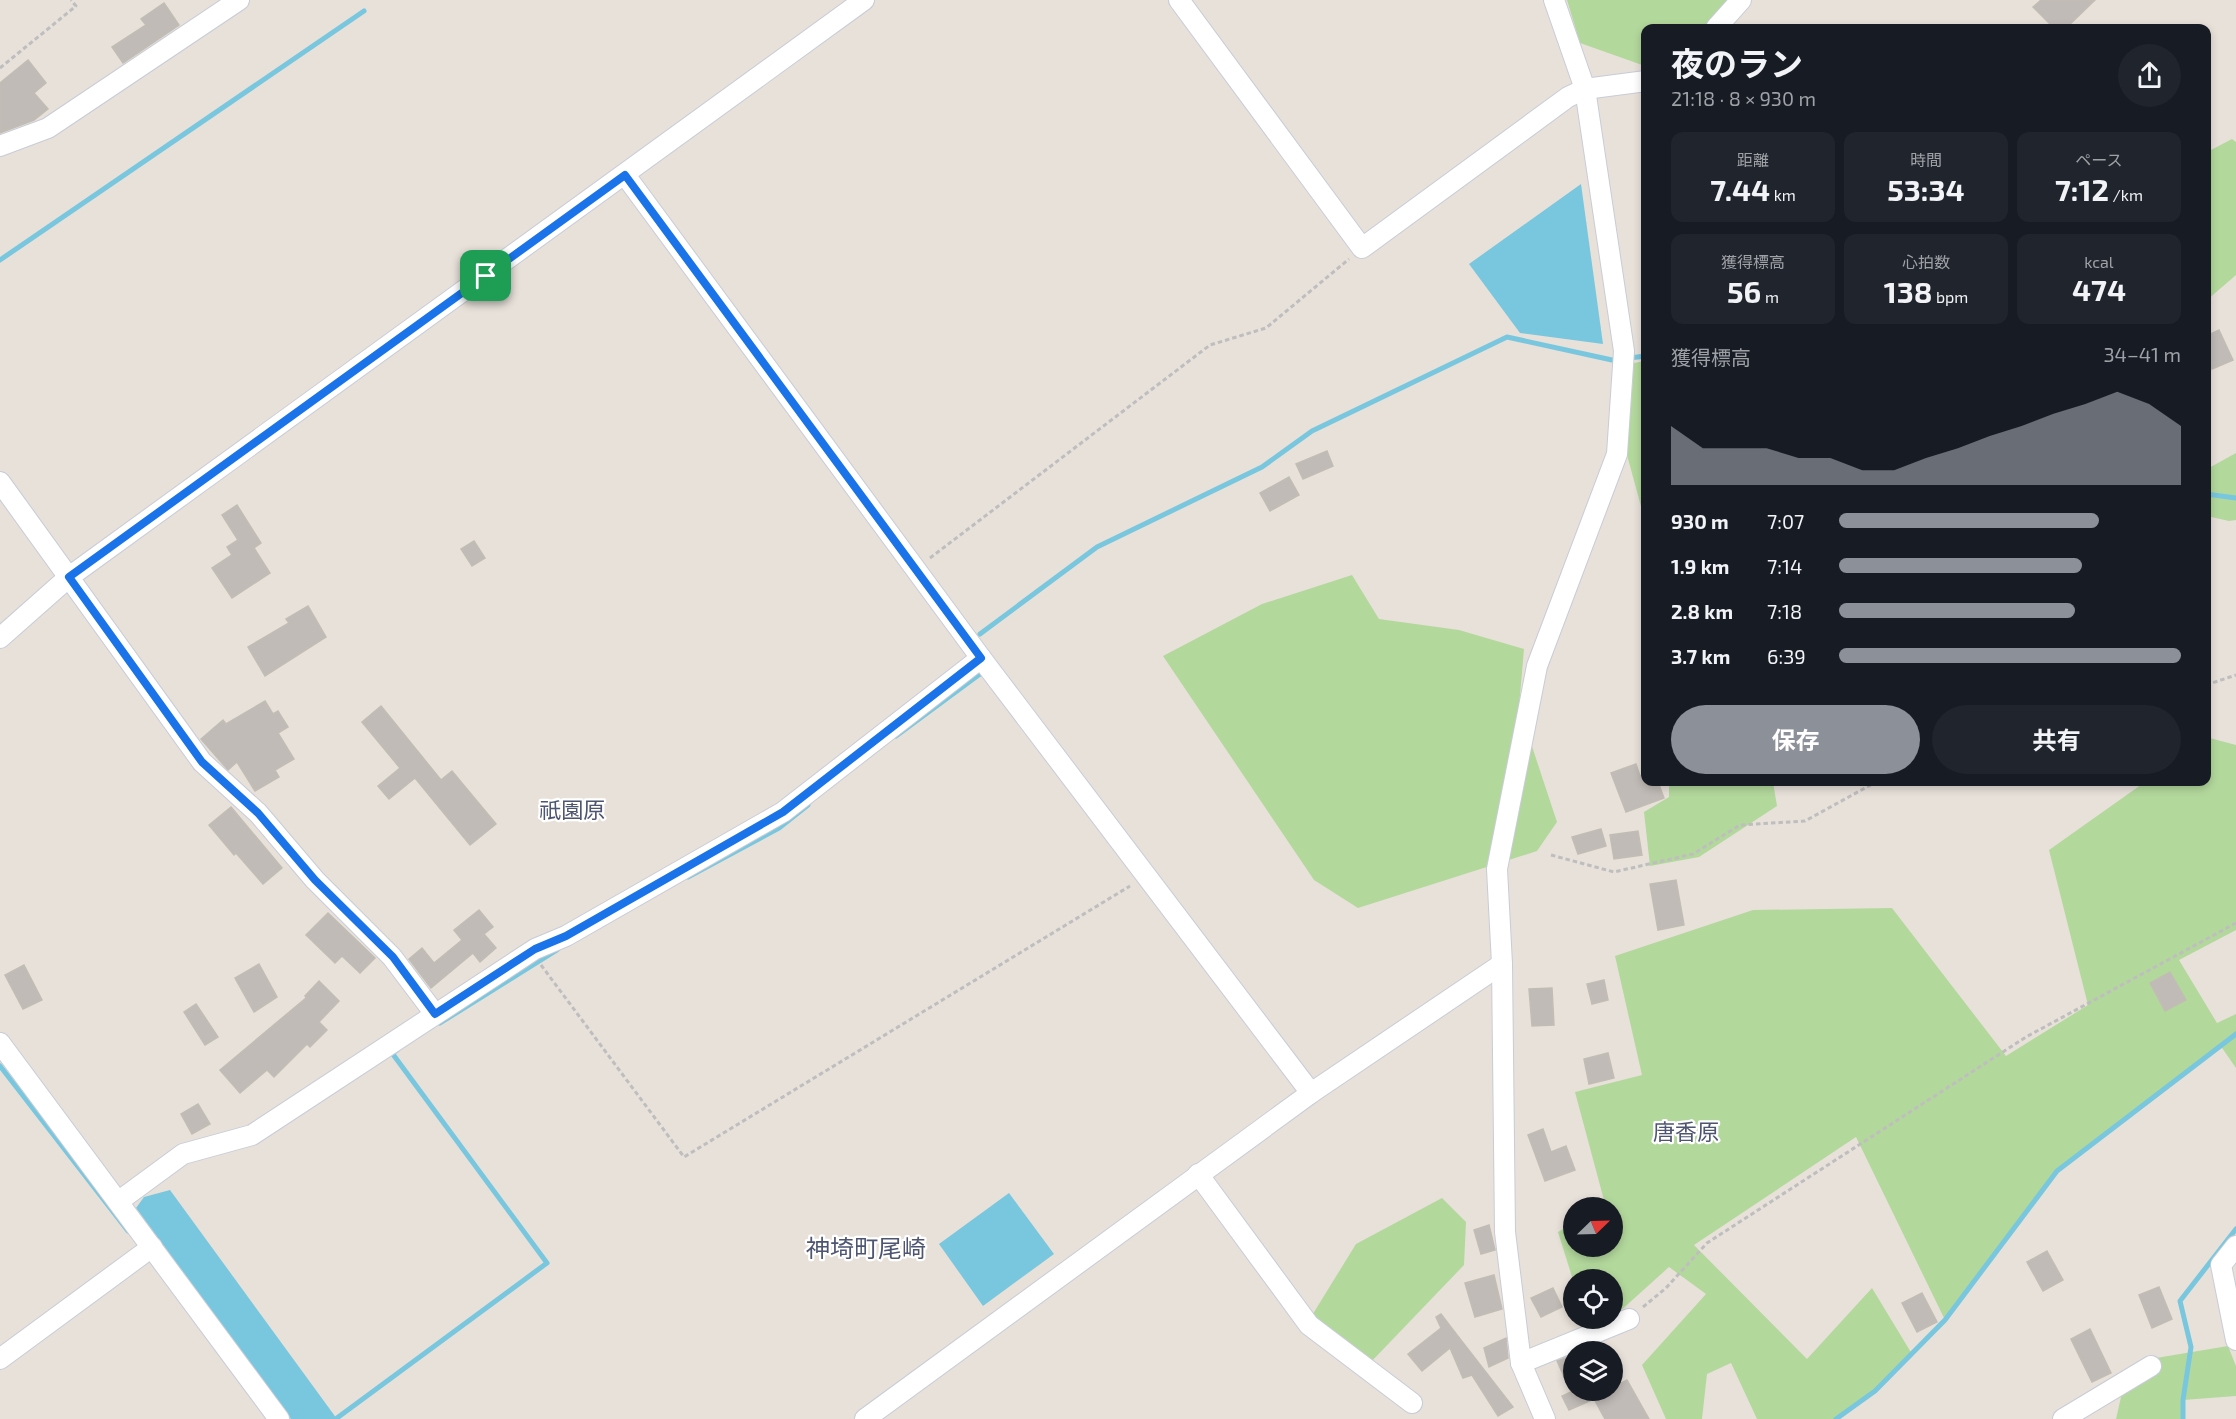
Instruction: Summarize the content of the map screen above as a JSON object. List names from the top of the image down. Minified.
{"districts":["祇園原","唐香原","神埼町尾崎"],"north":"top right","page":{"heading":["夜のラン","21:18 · 8 × 930 m"],"stats":[["距離","7.44 km"],["時間","53:34"],["ペース","7:12 /km"],["獲得標高","56 m"],["心拍数","138 bpm"],["kcal","474"]],"chart":["獲得標高","34–41 m"],"list":[{"name":"930 m","note":"7:07"},{"name":"1.9 km","note":"7:14"},{"name":"2.8 km","note":"7:18"},{"name":"3.7 km","note":"6:39"}],"buttons":["保存","共有"]}}
